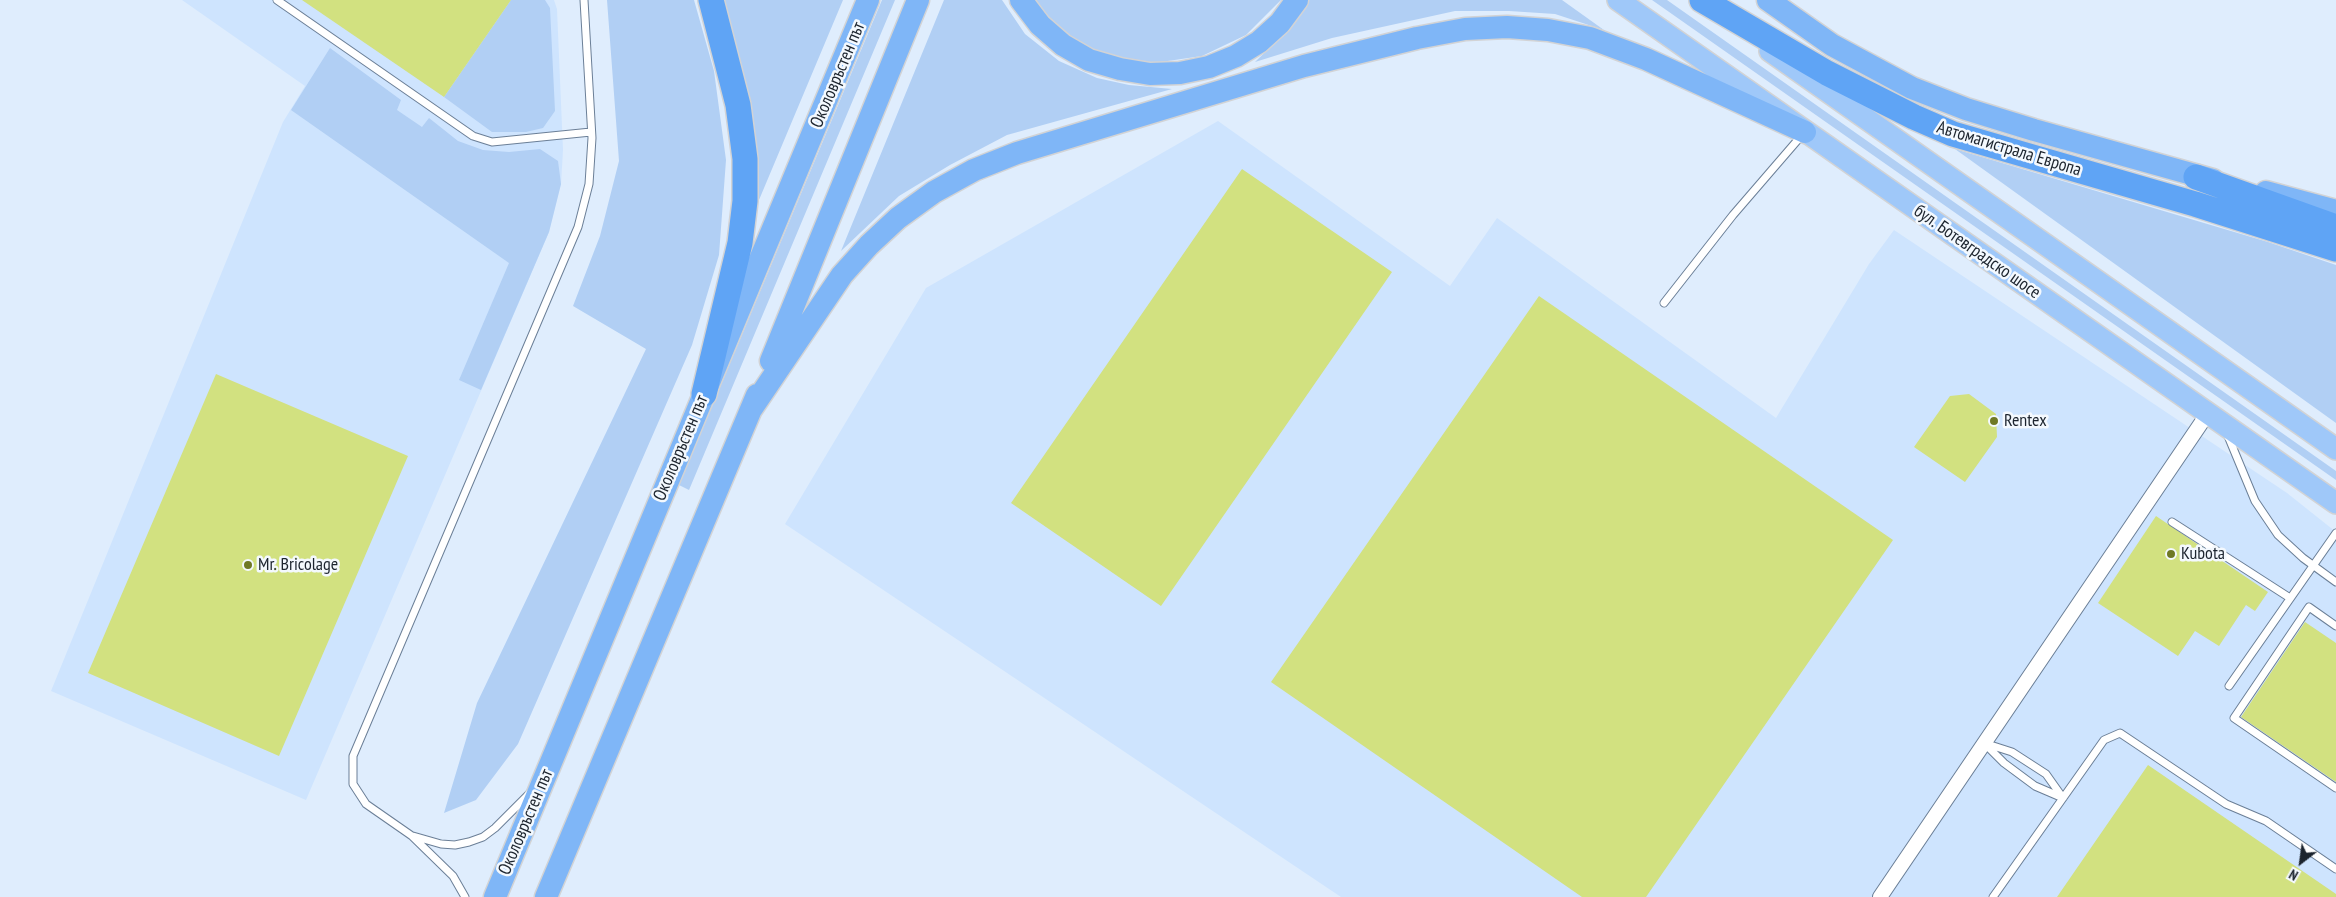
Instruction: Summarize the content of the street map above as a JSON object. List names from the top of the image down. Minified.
{"streets":{"highway":["Околовръстен път","Автомагистрала Европа"],"main road":["бул. Ботевградско шосе"]},"places":["Rentex","Kubota","Mr. Bricolage"],"north":"bottom left"}
